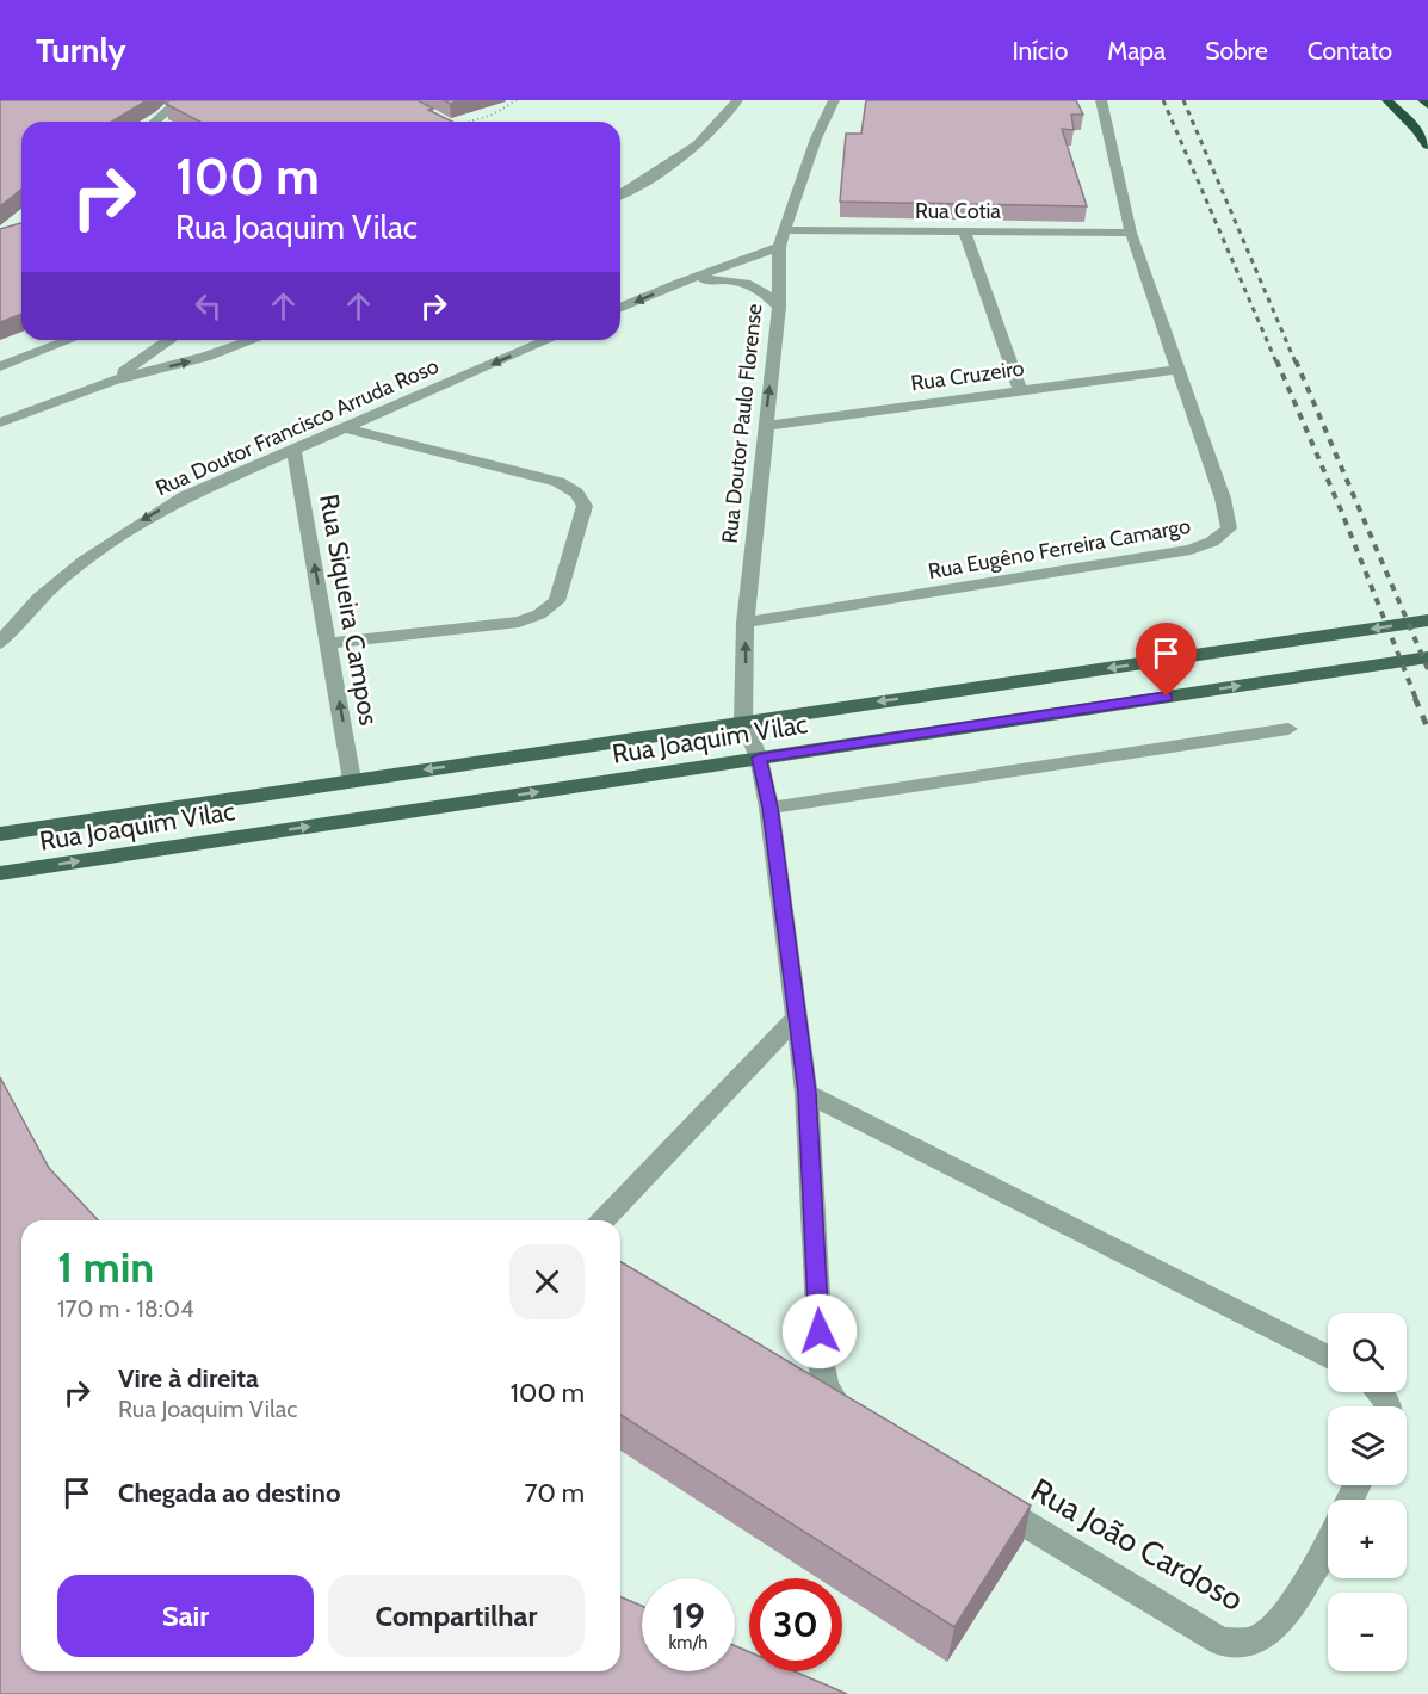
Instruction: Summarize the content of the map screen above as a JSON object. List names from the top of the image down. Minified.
{"streets":{"main road":["Rua Joaquim Vilac"],"street":["Rua Cotia","Rua Cruzeiro","Rua Doutor Paulo Florense","Rua Doutor Francisco Arruda Roso","Rua Eugêno Ferreira Camargo","Rua Siqueira Campos","Rua João Cardoso"]},"crossings":[["Rua Cotia","Rua Doutor Paulo Florense"],["Rua Cotia","Rua Eugêno Ferreira Camargo"],["Rua Cruzeiro","Rua Doutor Paulo Florense"],["Rua Cruzeiro","Rua Eugêno Ferreira Camargo"],["Rua Doutor Paulo Florense","Rua Eugêno Ferreira Camargo"],["Rua Doutor Paulo Florense","Rua Joaquim Vilac"],["Rua Doutor Francisco Arruda Roso","Rua Siqueira Campos"],["Rua Siqueira Campos","Rua Joaquim Vilac"]],"one_way":["Rua Siqueira Campos"],"page":{"header":"Turnly","nav":["Início","Mapa","Sobre","Contato"],"turn":["100 m","Rua Joaquim Vilac"],"heading":["1 min","170 m · 18:04"],"map_buttons":["+","−"],"list":[{"name":"Vire à direita","note":"Rua Joaquim Vilac","value":"100 m"},{"name":"Chegada ao destino","value":"70 m"}],"buttons":["Sair","Compartilhar"],"speed":"19 km/h","limit":"30"}}
